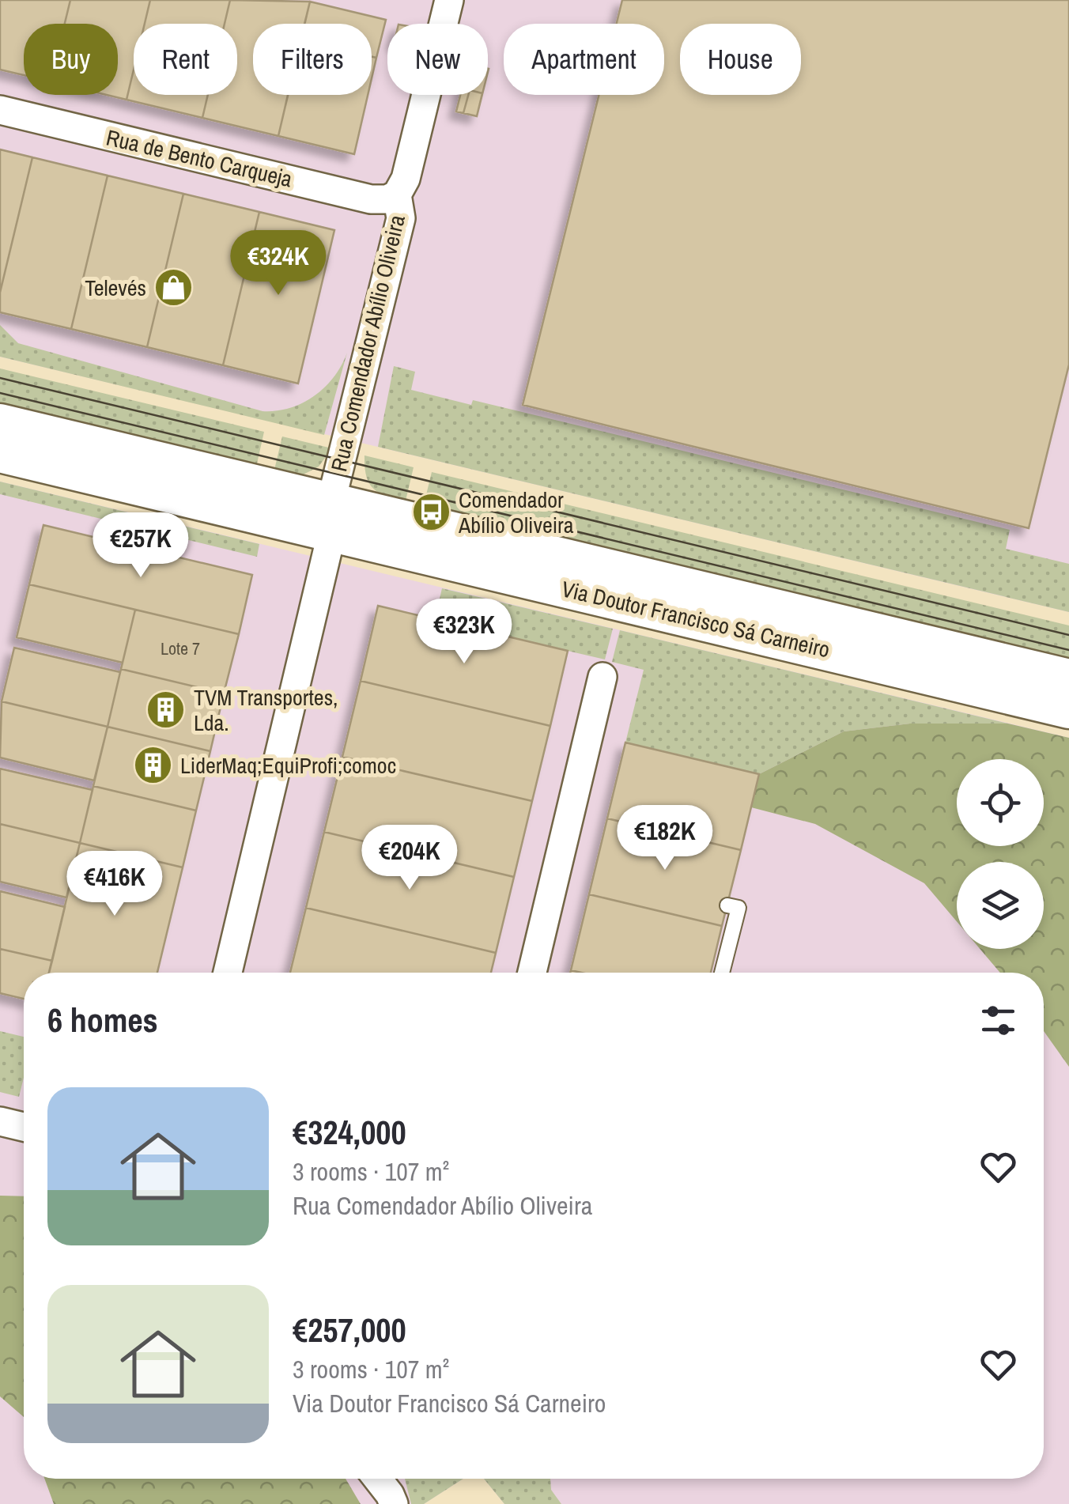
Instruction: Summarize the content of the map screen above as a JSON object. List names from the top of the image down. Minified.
{"streets":{"main road":["Via Doutor Francisco Sá Carneiro"],"street":["Rua de Bento Carqueja","Rua Comendador Abílio Oliveira"]},"crossings":[["Rua de Bento Carqueja","Rua Comendador Abílio Oliveira"],["Rua Comendador Abílio Oliveira","Via Doutor Francisco Sá Carneiro"]],"places":{"shop":["Televés"],"bus stop":["Comendador Abílio Oliveira"],"building":["TVM Transportes, Lda.","LiderMaq;EquiProfi;comoc"]},"house_numbers":["Lote 7"],"page":{"chip":["Buy","Rent","Filters","New","Apartment","House"],"price":["€324K","€257K","€323K","€182K","€204K","€416K"],"heading":"6 homes","list":[{"name":"€324,000","note":"3 rooms · 107 m² · Rua Comendador Abílio Oliveira"},{"name":"€257,000","note":"3 rooms · 107 m² · Via Doutor Francisco Sá Carneiro"}]}}
